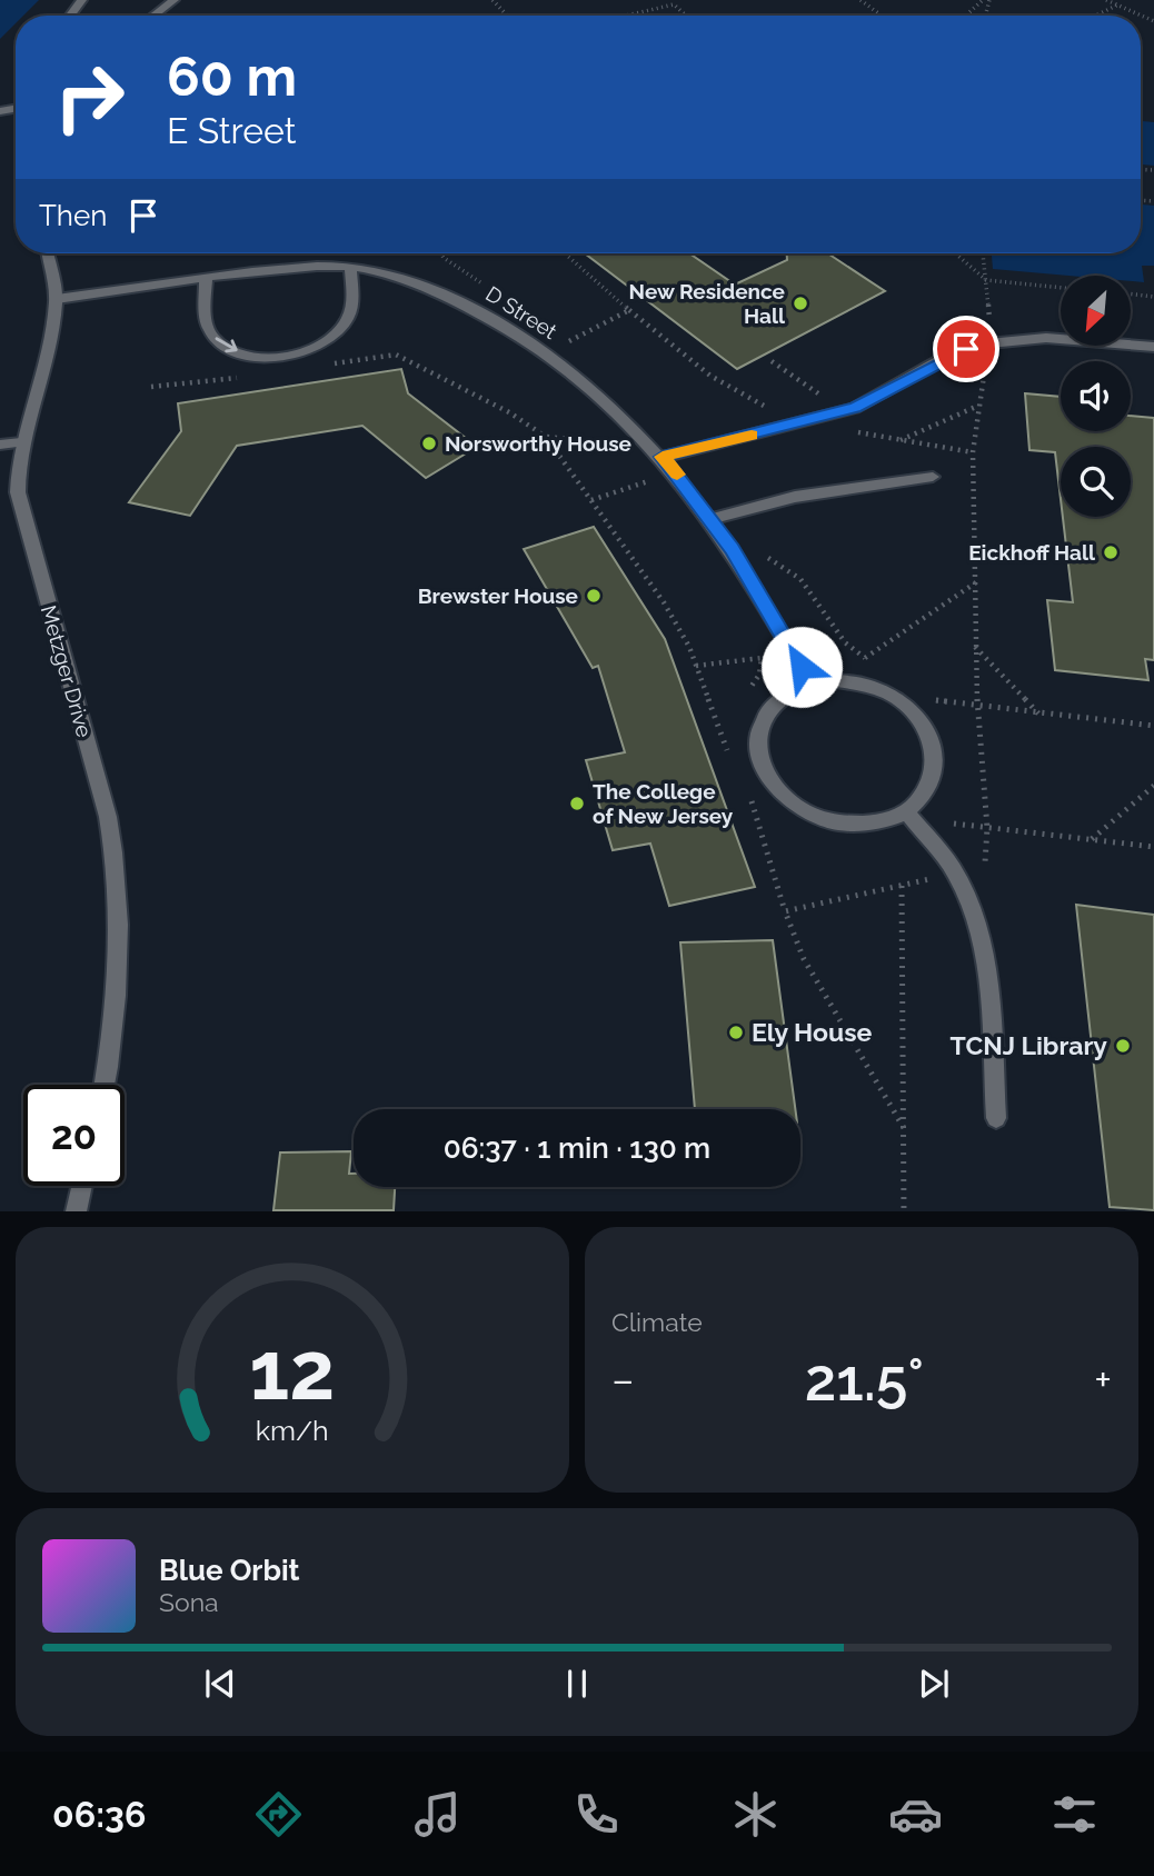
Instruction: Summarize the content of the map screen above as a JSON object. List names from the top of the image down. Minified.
{"streets":{"street":["D Street","Metzger Drive"]},"crossings":[["D Street","Metzger Drive"]],"places":["New Residence Hall","Norsworthy House","Eickhoff Hall","Brewster House","The College of New Jersey","Ely House","TCNJ Library"],"north":"bottom left","page":{"turn":["60 m","E Street"],"then":"Then","limit":"20","trip":"06:37 · 1 min · 130 m","tile":"Climate","heat":["−","21.5°","+"],"song":["Blue Orbit","Sona"],"tabs":"06:36","gauge":["12","km/h"]}}
